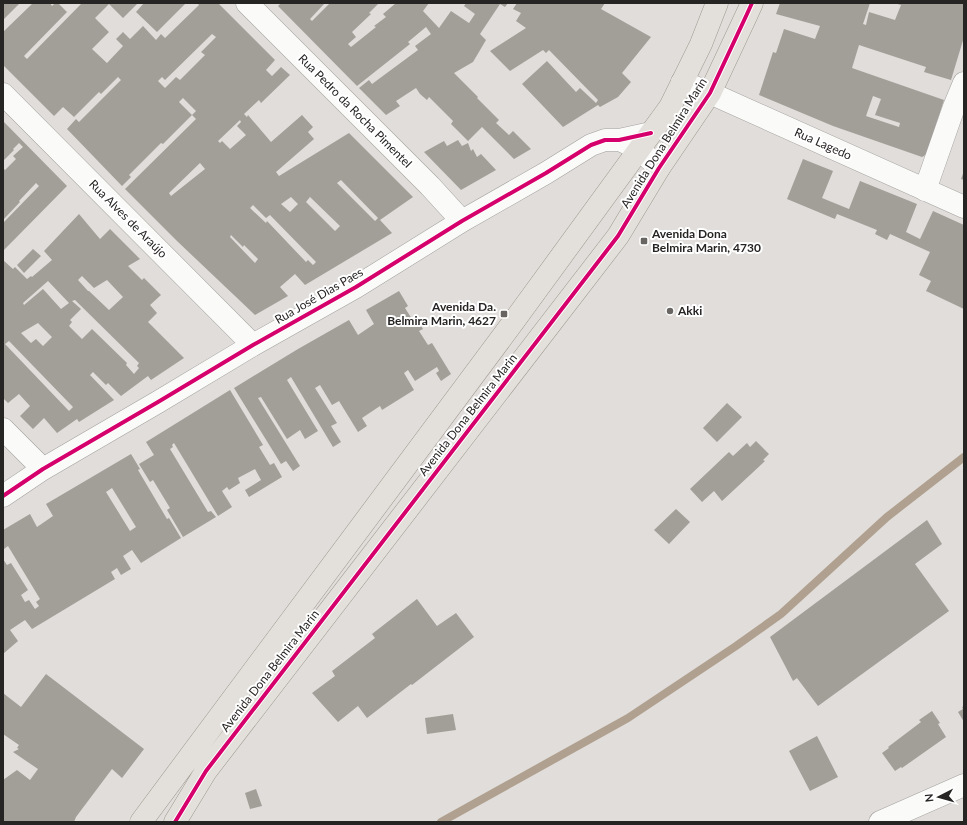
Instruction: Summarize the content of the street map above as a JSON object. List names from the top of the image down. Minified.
{"streets":{"main road":["Avenida Dona Belmira Marin"],"street":["Rua Pedro da Rocha Pimentel","Rua Lagedo","Rua Alves de Araújo","Rua José Dias Paes"]},"crossings":[["Rua Pedro da Rocha Pimentel","Rua José Dias Paes"],["Avenida Dona Belmira Marin","Rua Lagedo"],["Avenida Dona Belmira Marin","Rua José Dias Paes"],["Rua Alves de Araújo","Rua José Dias Paes"]],"places":{"transit":["Avenida Dona Belmira Marin, 4730","Avenida Da. Belmira Marin, 4627"],"other":["Akki"]},"north":"left"}
